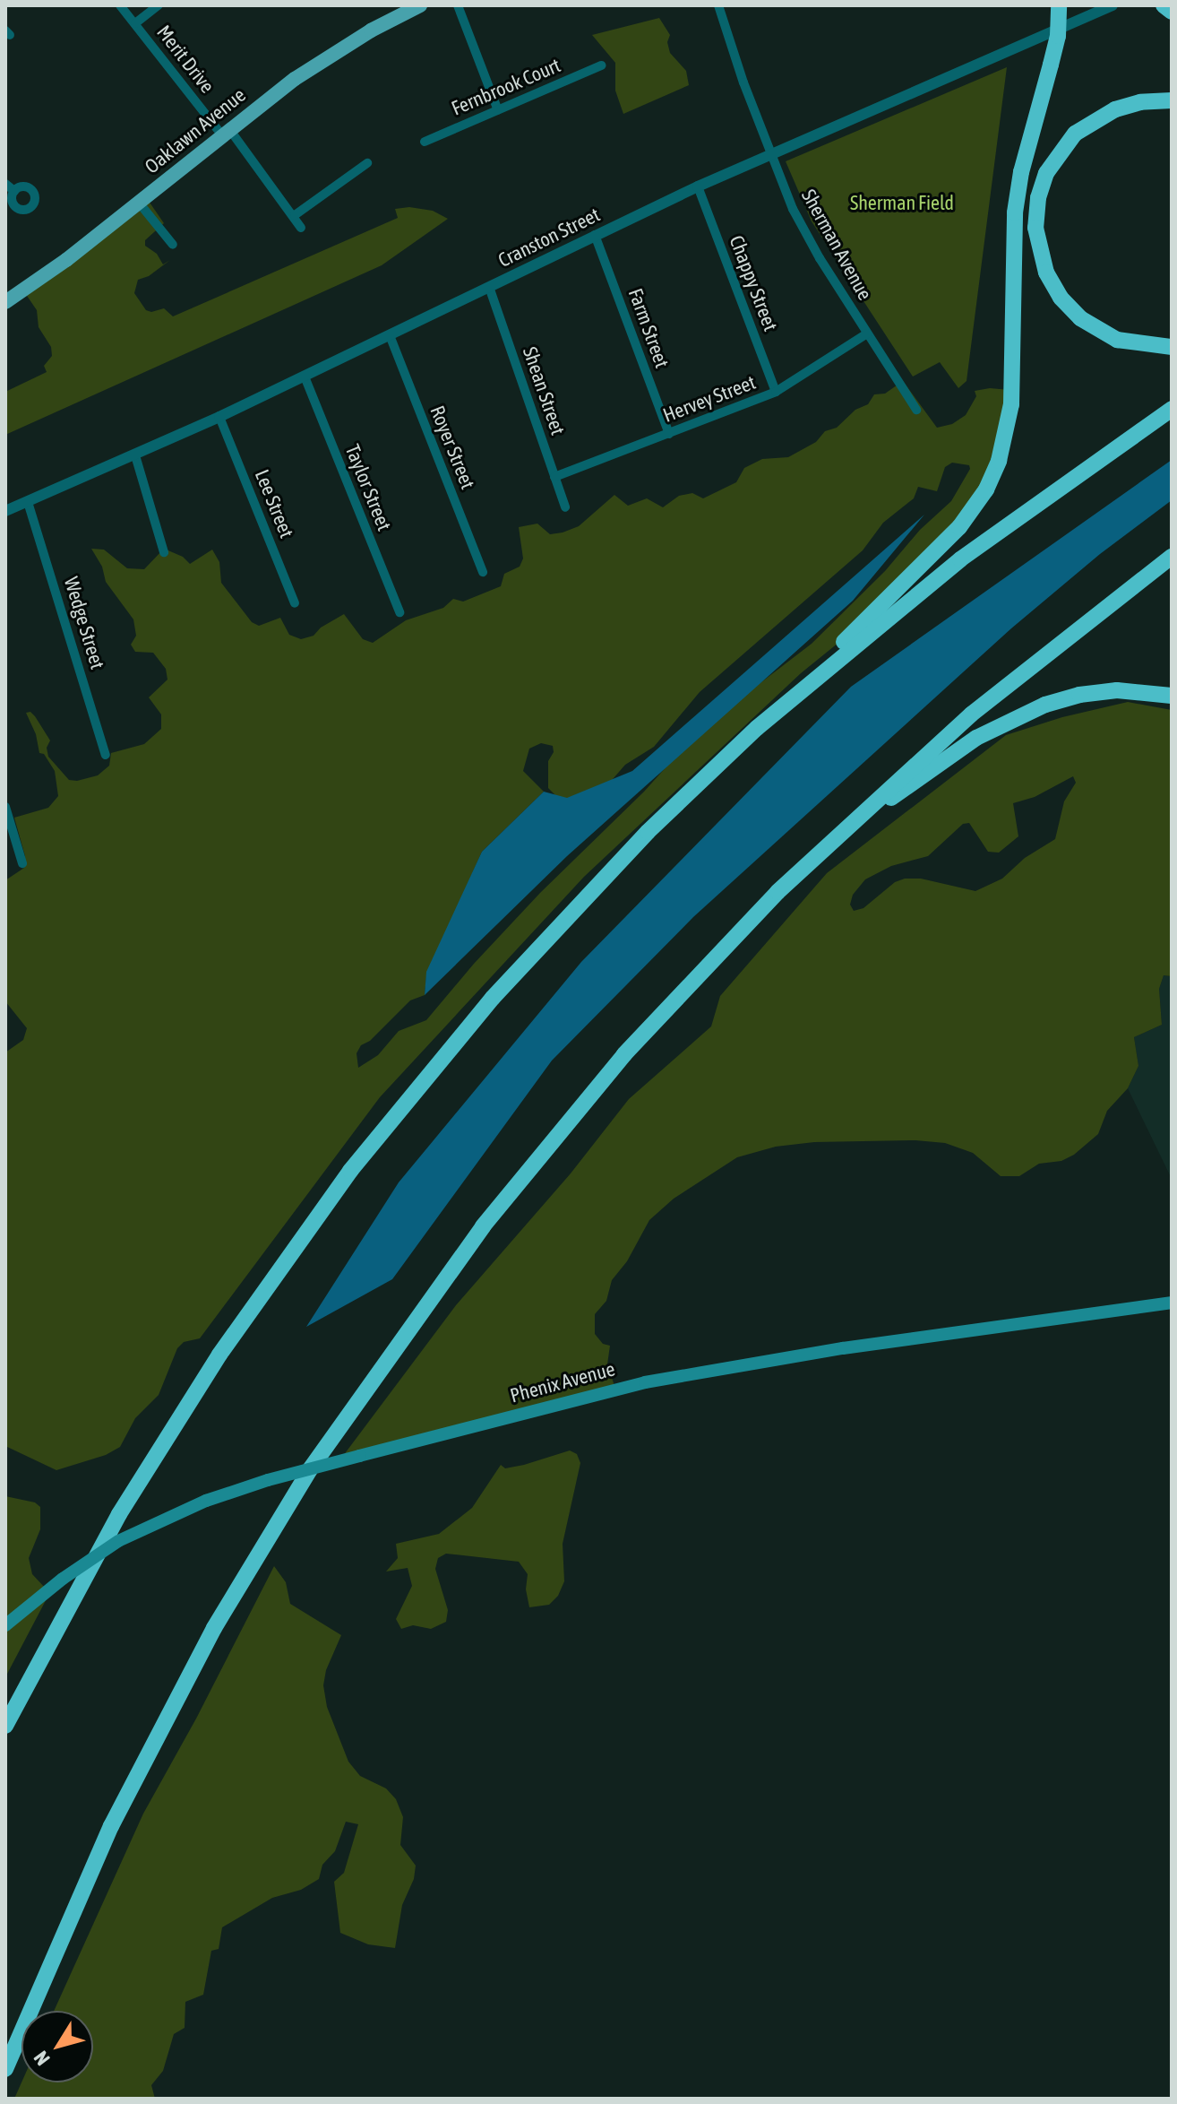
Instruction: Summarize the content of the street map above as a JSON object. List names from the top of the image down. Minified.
{"streets":{"main road":["Oaklawn Avenue","Phenix Avenue"],"street":["Merit Drive","Fernbrook Court","Cranston Street","Sherman Avenue","Chappy Street","Farm Street","Shean Street","Hervey Street","Royer Street","Taylor Street","Lee Street","Wedge Street"]},"crossings":[["Merit Drive","Oaklawn Avenue"],["Cranston Street","Sherman Avenue"],["Cranston Street","Chappy Street"],["Cranston Street","Farm Street"],["Cranston Street","Shean Street"],["Cranston Street","Royer Street"],["Cranston Street","Taylor Street"],["Cranston Street","Lee Street"],["Cranston Street","Wedge Street"],["Sherman Avenue","Hervey Street"],["Chappy Street","Hervey Street"],["Farm Street","Hervey Street"],["Shean Street","Hervey Street"]],"parks":["Sherman Field"],"north":"bottom left"}
